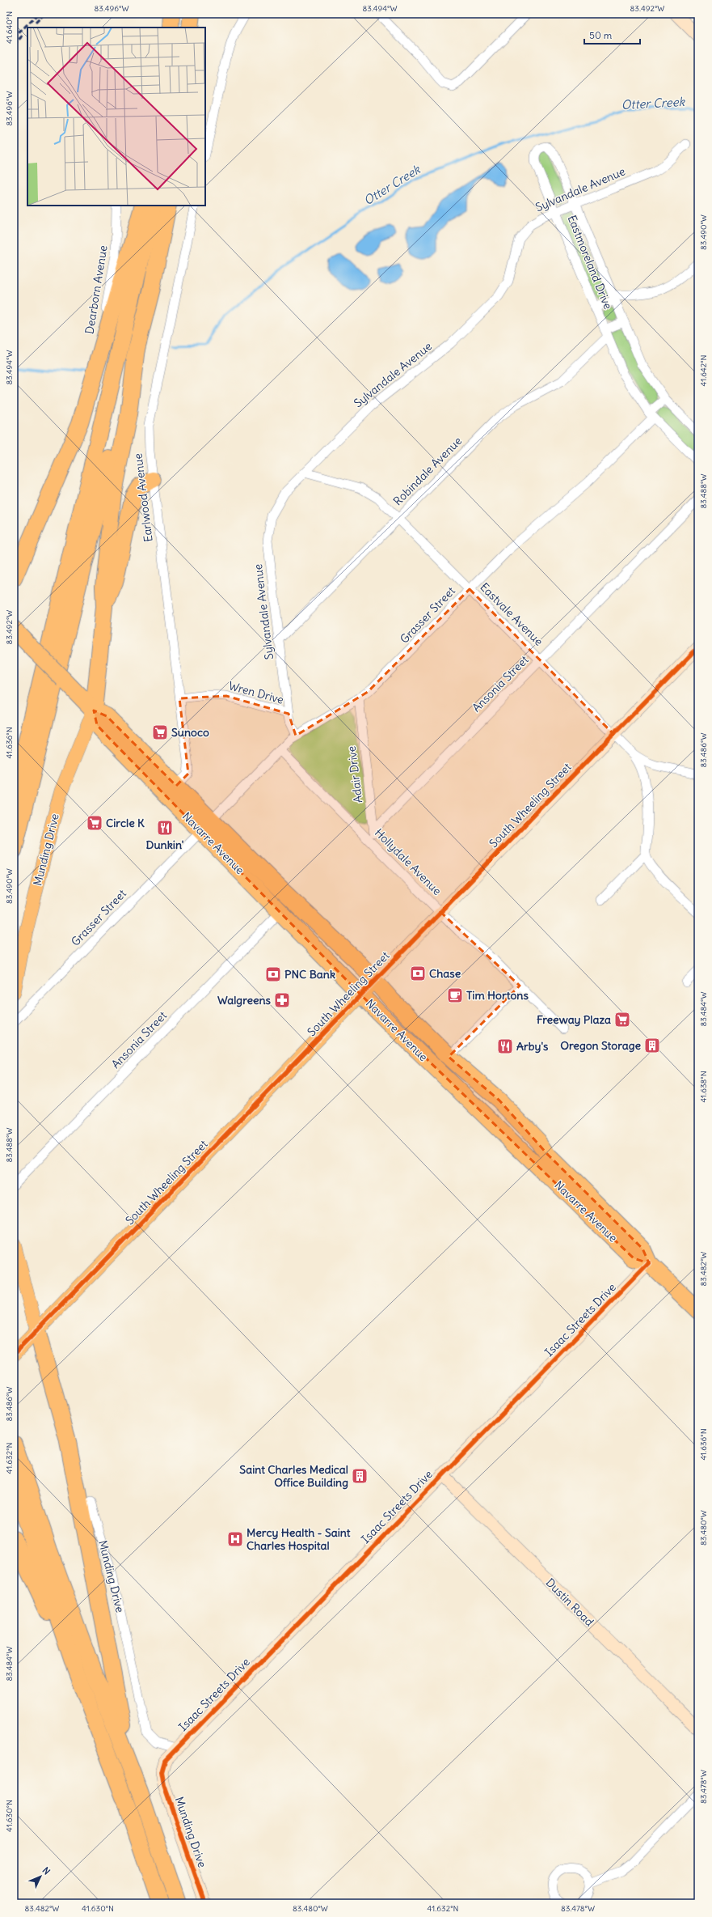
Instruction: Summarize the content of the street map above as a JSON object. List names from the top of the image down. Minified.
{"streets":{"highway":["Navarre Avenue"],"main road":["South Wheeling Street","Munding Drive"],"street":["Sylvandale Avenue","Eastmoreland Drive","Dearborn Avenue","Robindale Avenue","Earlwood Avenue","Eastvale Avenue","Grasser Street","Ansonia Street","Wren Drive","Adair Drive","Hollydale Avenue","Isaac Streets Drive","Dustin Road"]},"crossings":[["Sylvandale Avenue","Eastmoreland Drive"],["Sylvandale Avenue","Robindale Avenue"],["Sylvandale Avenue","Eastvale Avenue"],["Sylvandale Avenue","Grasser Street"],["Sylvandale Avenue","Wren Drive"],["Eastmoreland Drive","Robindale Avenue"],["Eastmoreland Drive","Grasser Street"],["Robindale Avenue","Eastvale Avenue"],["Earlwood Avenue","Wren Drive"],["Earlwood Avenue","Navarre Avenue"],["Eastvale Avenue","Grasser Street"],["Eastvale Avenue","Ansonia Street"],["Eastvale Avenue","South Wheeling Street"],["Grasser Street","Adair Drive"],["Grasser Street","Navarre Avenue"],["Grasser Street","Hollydale Avenue"],["Ansonia Street","Adair Drive"],["Ansonia Street","Navarre Avenue"],["Adair Drive","Hollydale Avenue"],["South Wheeling Street","Navarre Avenue"],["South Wheeling Street","Hollydale Avenue"],["Navarre Avenue","Munding Drive"],["Navarre Avenue","Isaac Streets Drive"],["Munding Drive","Isaac Streets Drive"],["Isaac Streets Drive","Dustin Road"]],"water":["Otter Creek"],"places":{"supermarket":["Sunoco","Circle K","Freeway Plaza"],"restaurant":["Dunkin'","Arby's"],"bank":["Chase","PNC Bank"],"cafe":["Tim Hortons"],"pharmacy":["Walgreens"],"building":["Oregon Storage","Saint Charles Medical Office Building"],"hospital":["Mercy Health - Saint Charles Hospital"]},"scale_bar":"50 m","north":"top right","coordinates":["83.496°W","83.494°W","83.492°W","41.640°N","83.490°W","41.642°N","83.488°W","41.636°N","83.486°W","83.484°W","41.638°N","83.482°W","41.632°N","83.480°W","83.478°W","41.630°N"]}
